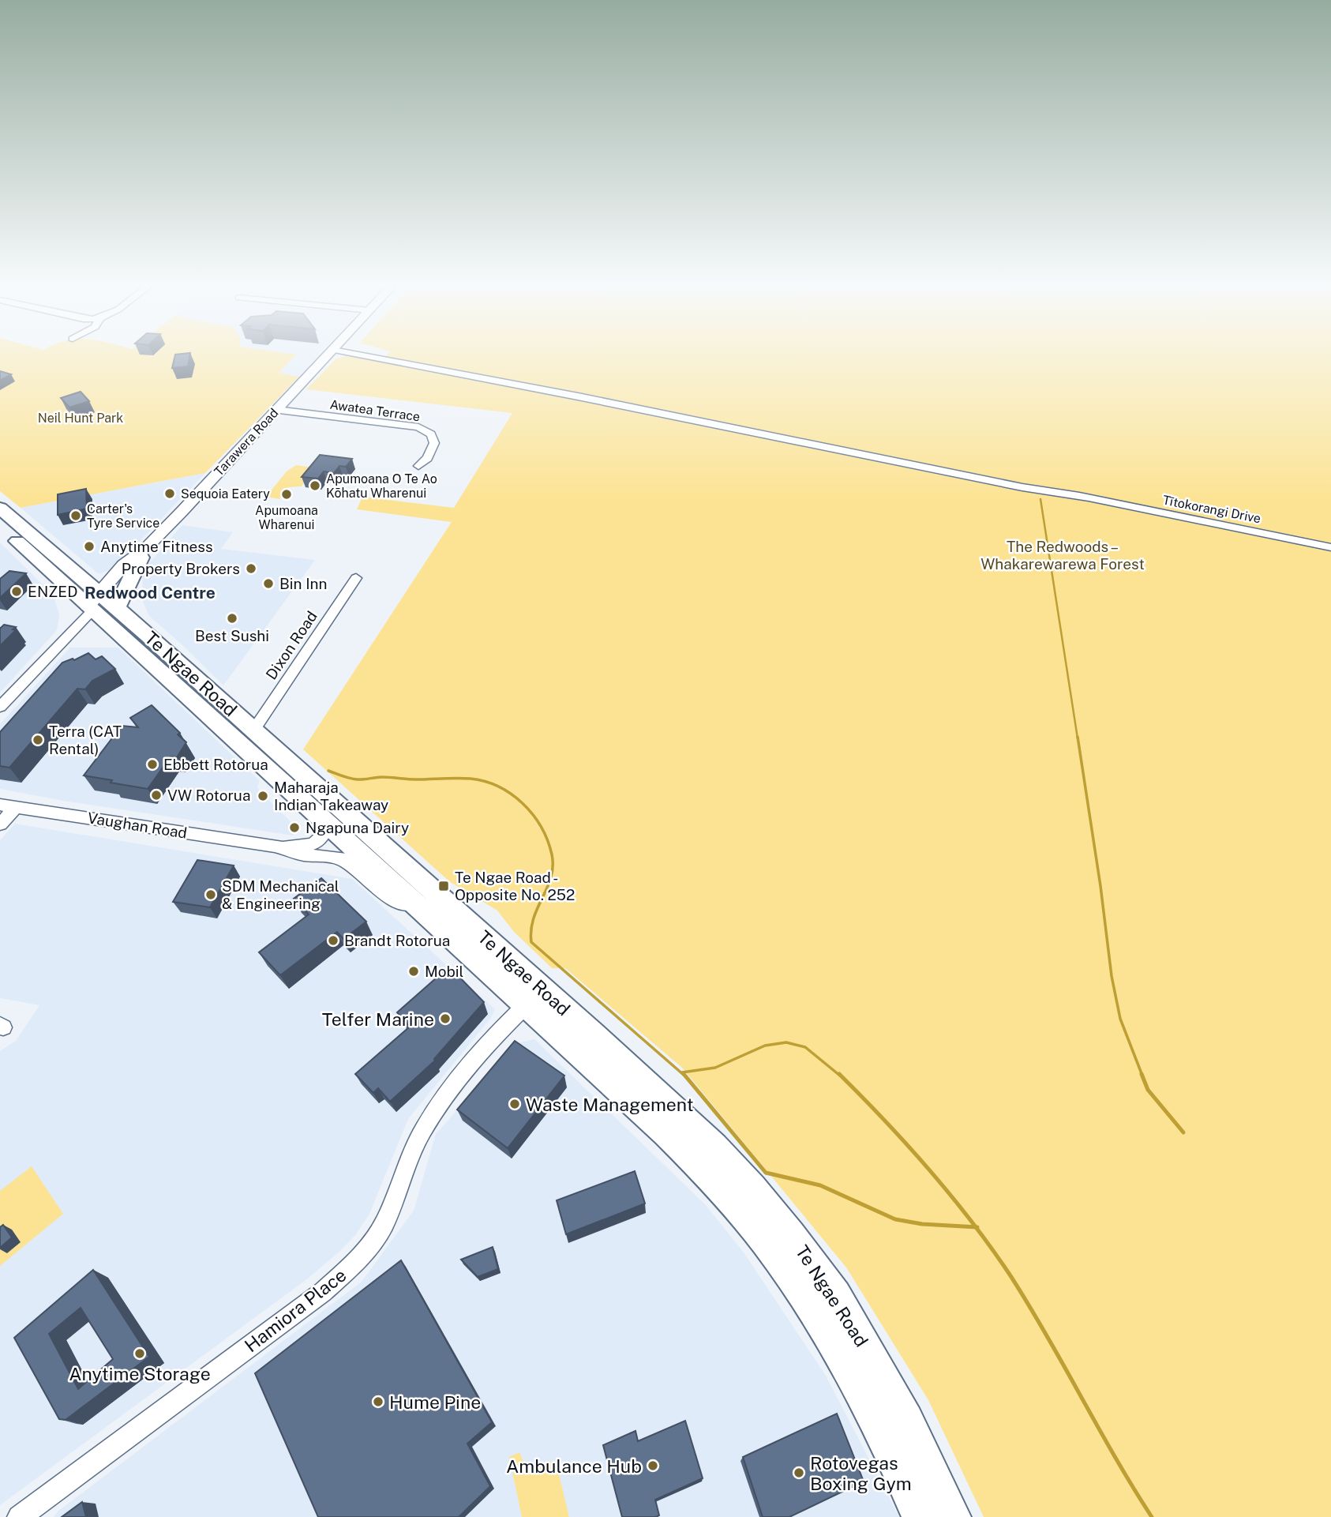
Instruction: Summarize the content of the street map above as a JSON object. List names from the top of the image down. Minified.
{"streets":{"highway":["Te Ngae Road"],"main road":["Tarawera Road"],"street":["Awatea Terrace","Tītokorangi Drive","Dixon Road","Vaughan Road","Hamiora Place"]},"crossings":[["Awatea Terrace","Tarawera Road"],["Dixon Road","Te Ngae Road"],["Te Ngae Road","Vaughan Road"],["Te Ngae Road","Hamiora Place"]],"districts":["Redwood Centre"],"parks":["Neil Hunt Park","The Redwoods – Whakarewarewa Forest"],"places":{"other":["Apumoana O Te Ao Kōhatu Wharenui","Sequoia Eatery","Apumoana Wharenui","Carter's Tyre Service","Anytime Fitness","Property Brokers","Bin Inn","ENZED","Best Sushi","Terra (CAT Rental)","Ebbett Rotorua","VW Rotorua","Maharaja Indian Takeaway","Ngapuna Dairy","SDM Mechanical & Engineering","Brandt Rotorua","Mobil","Telfer Marine","Waste Management","Anytime Storage","Hume Pine","Ambulance Hub","Rotovegas Boxing Gym"],"transit":["Te Ngae Road - Opposite No. 252"]}}
